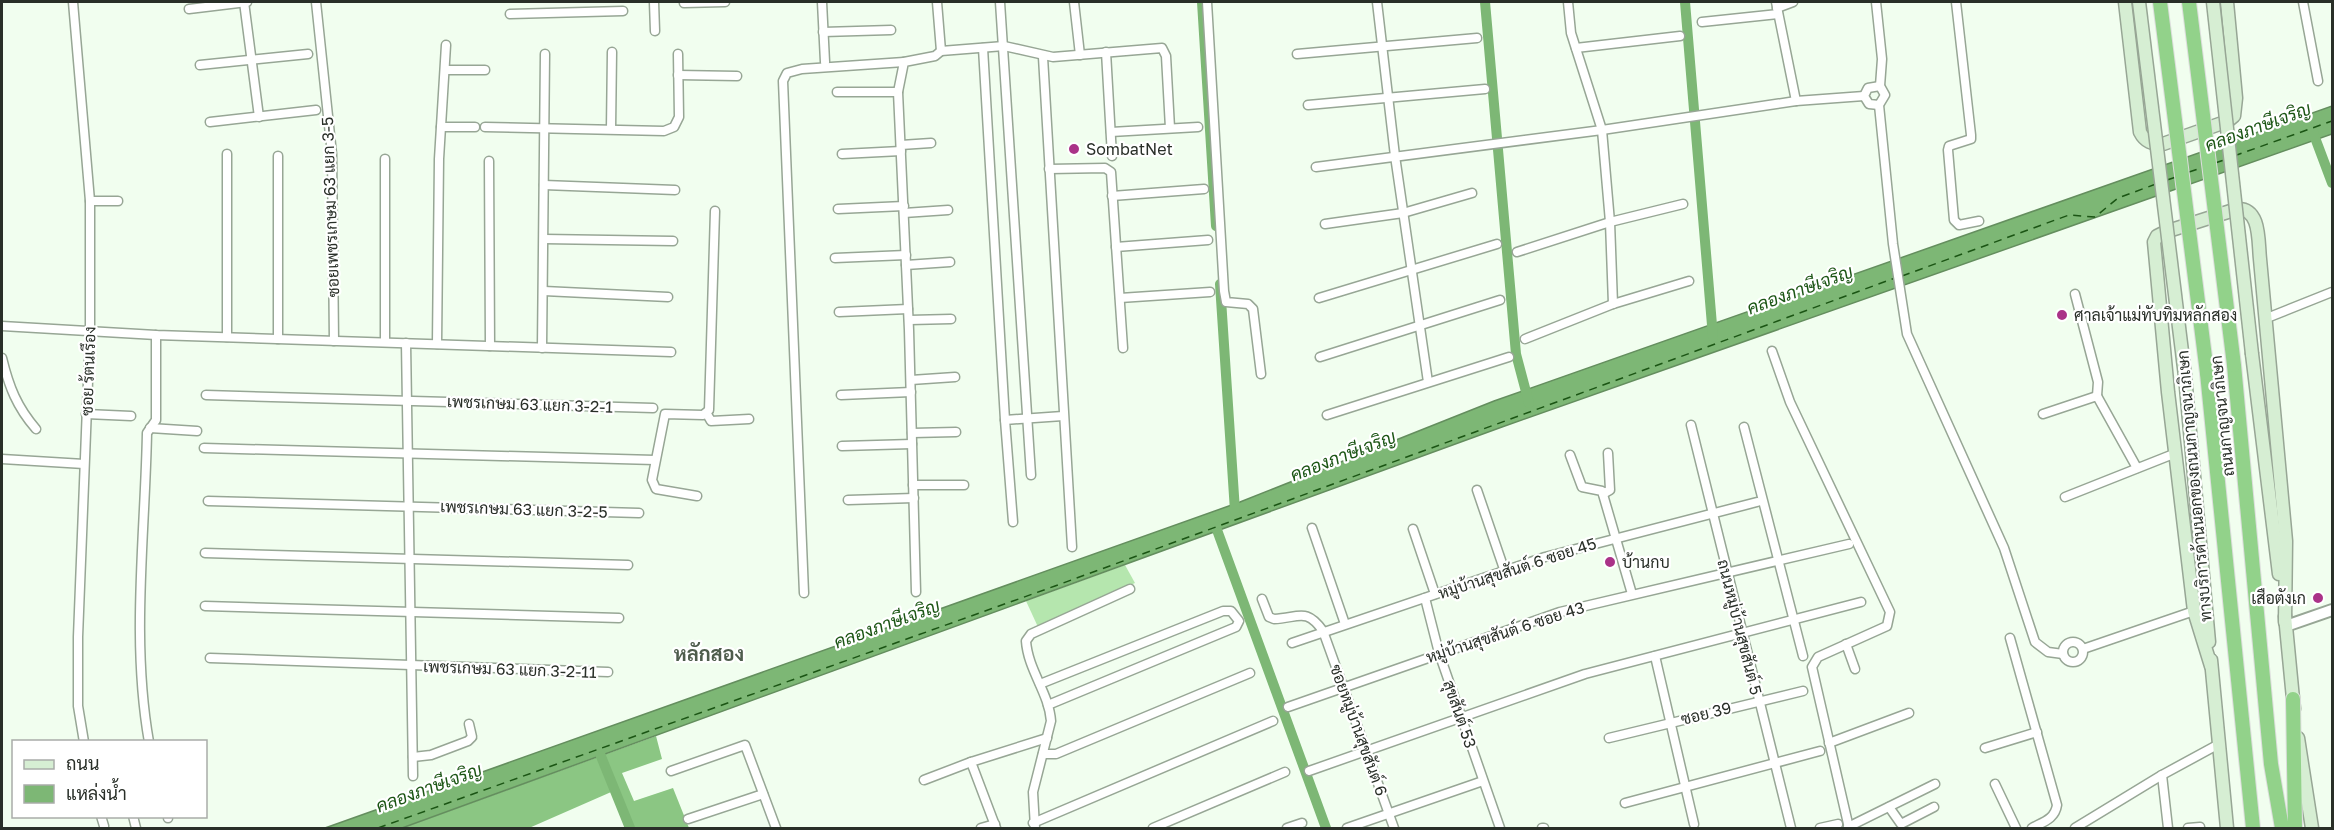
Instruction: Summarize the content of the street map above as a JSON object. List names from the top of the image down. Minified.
{"streets":{"highway":["ถนนกาญจนาภิเษก"],"main road":["ทางบริการด้านนอกของถนนกาญจนาภิเษก"],"street":["ซอยเพชรเกษม 63 แยก 3-5","ซอย ร้ตนเรึอง","เพชรเกษม 63 แยก 3-2-1","เพชรเกษม 63 แยก 3-2-5","หมู่บ้านสุขสันต์ 6 ซอย 45","ถนนหมู่บ้านสุขสันต์ 5","หมู่บ้านสุขสันต์ 6 ซอย 43","เพชรเกษม 63 แยก 3-2-11","ซอย 39","สุขสันต์ 53","ซอยหมู่บ้านสุขสันต์ 6"]},"crossings":[["หมู่บ้านสุขสันต์ 6 ซอย 45","ถนนหมู่บ้านสุขสันต์ 5"],["หมู่บ้านสุขสันต์ 6 ซอย 45","สุขสันต์ 53"],["หมู่บ้านสุขสันต์ 6 ซอย 45","ซอยหมู่บ้านสุขสันต์ 6"],["ถนนหมู่บ้านสุขสันต์ 5","หมู่บ้านสุขสันต์ 6 ซอย 43"],["ถนนหมู่บ้านสุขสันต์ 5","ซอย 39"],["หมู่บ้านสุขสันต์ 6 ซอย 43","สุขสันต์ 53"],["หมู่บ้านสุขสันต์ 6 ซอย 43","ซอยหมู่บ้านสุขสันต์ 6"]],"districts":["หลักสอง"],"water":["คลองภาษีเจริญ"],"places":["SombatNet","ศาลเจ้าแม่ทับทิมหลักสอง","บ้านกบ","เสือตังเก"],"legend":["ถนน","แหล่งน้ำ"]}
